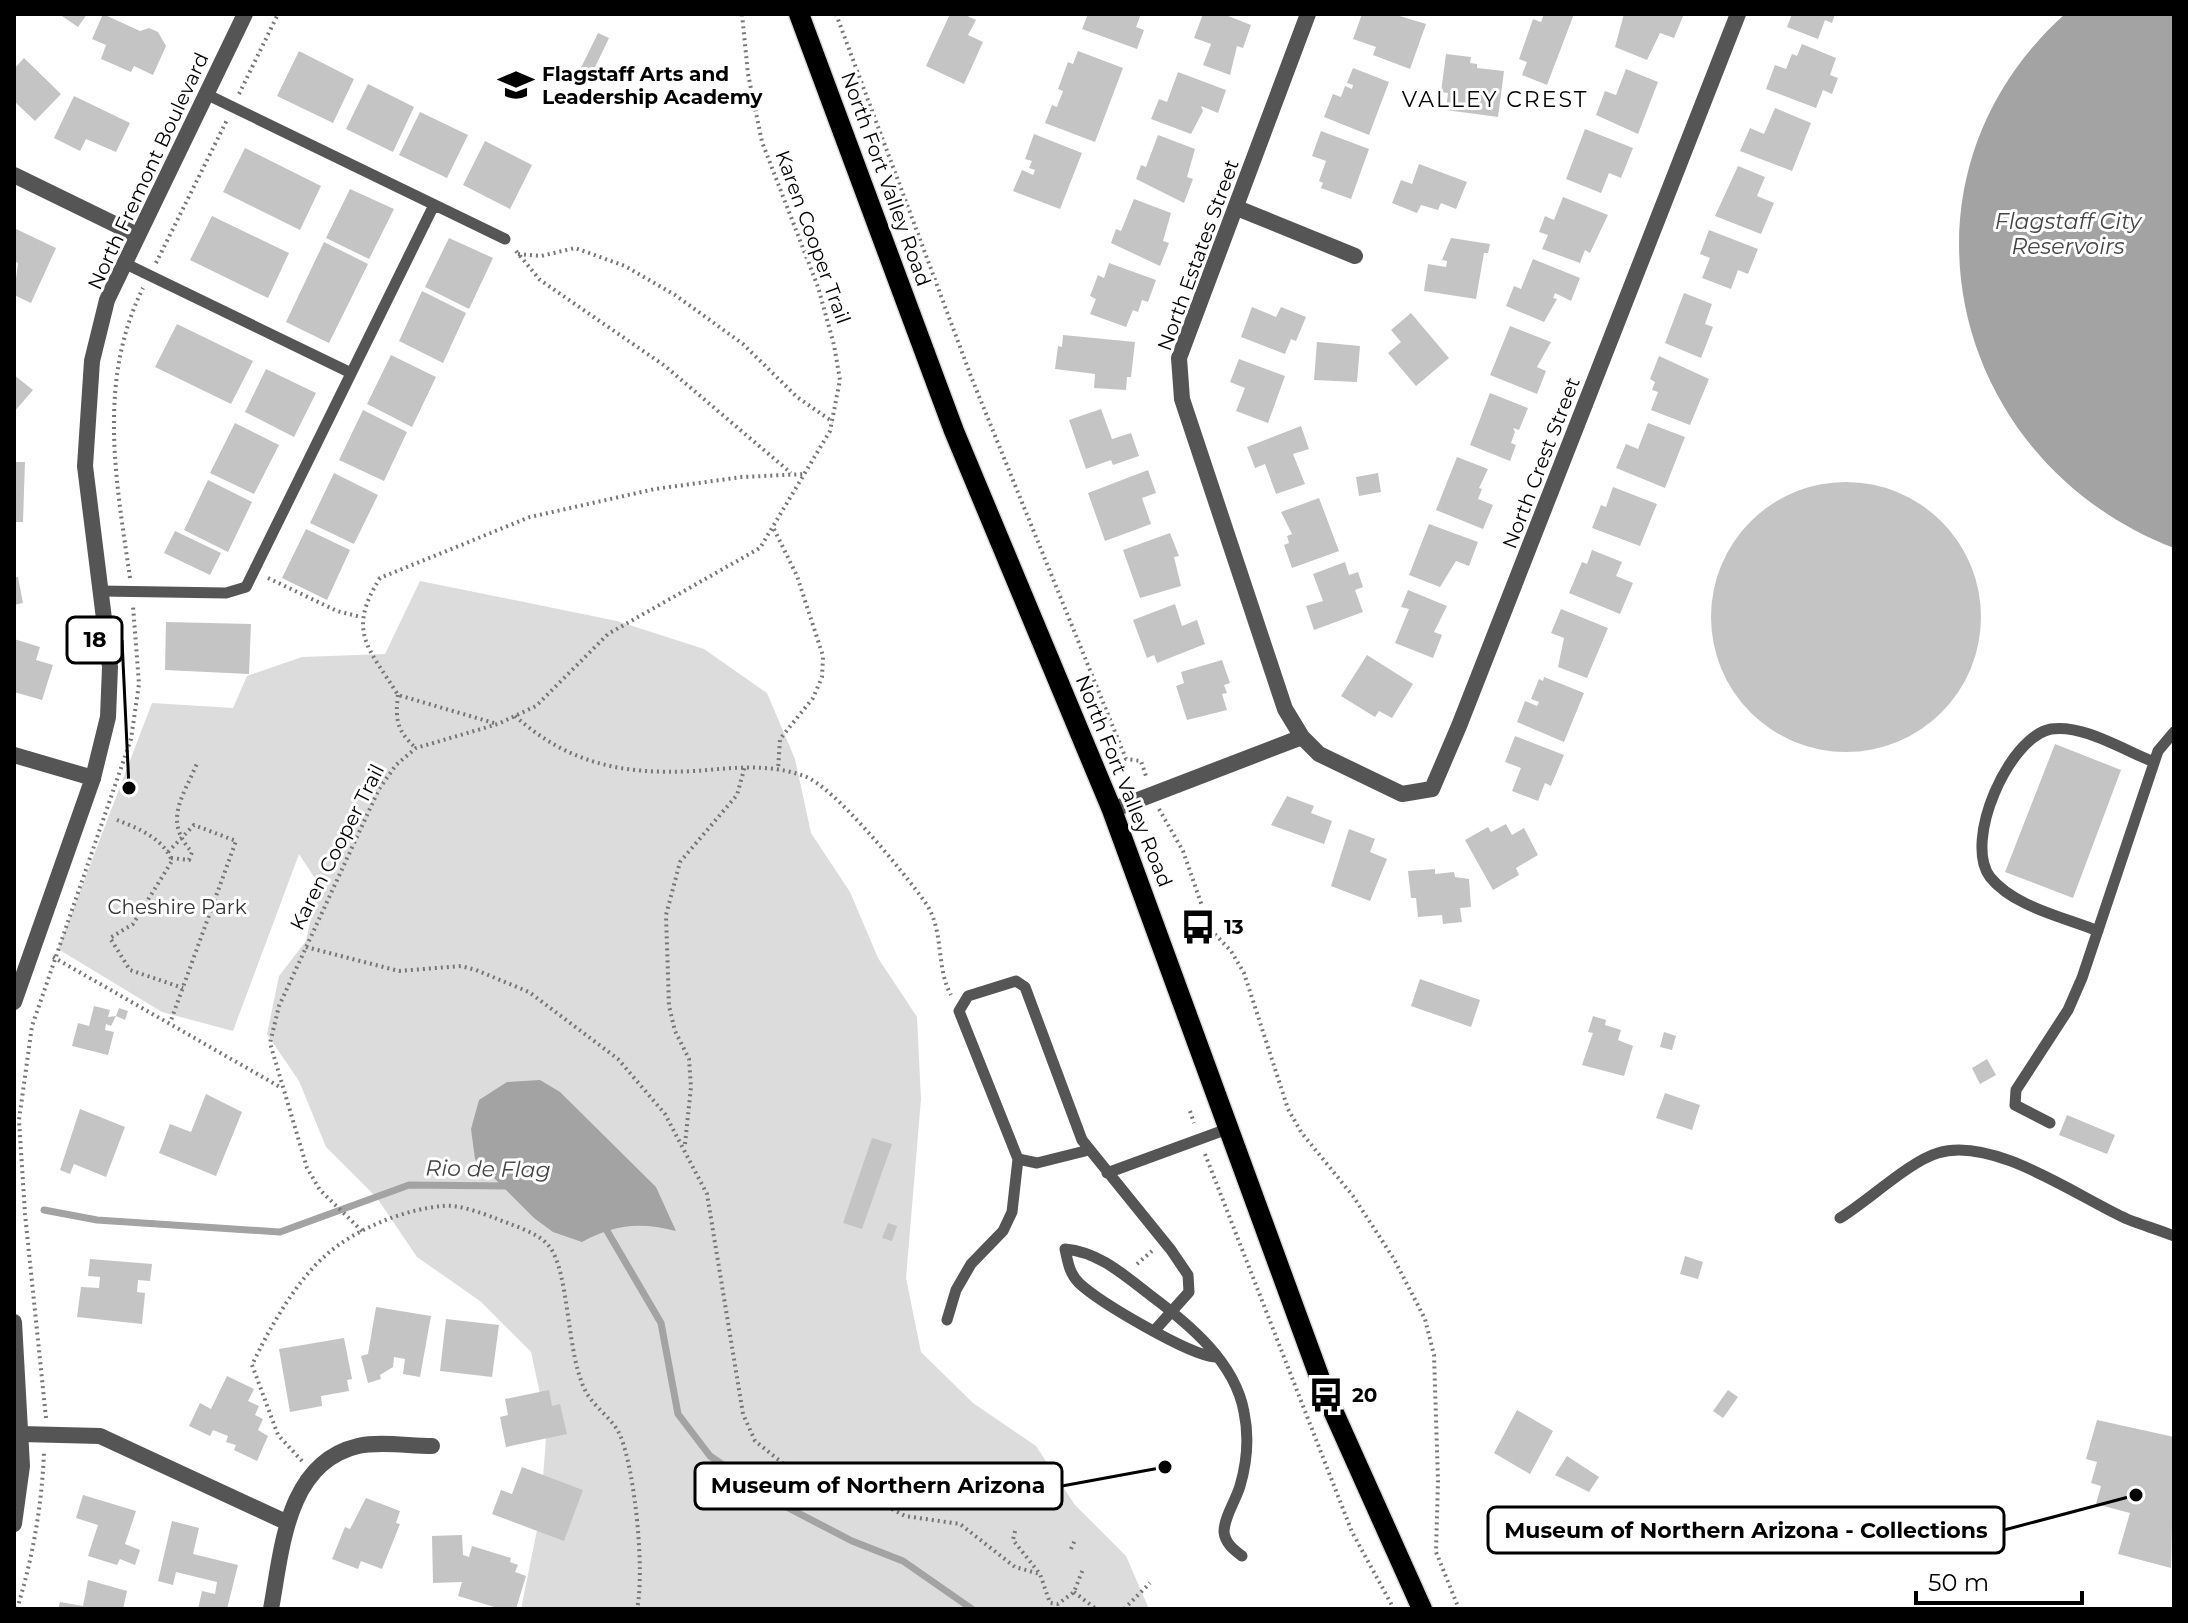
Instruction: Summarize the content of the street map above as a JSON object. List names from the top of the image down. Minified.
{"streets":{"main road":["North Fort Valley Road"],"street":["North Fremont Boulevard","North Estates Street","North Crest Street"],"path":["Karen Cooper Trail"]},"crossings":[["North Estates Street","North Crest Street"]],"districts":["VALLEY CREST"],"water":["Flagstaff City Reservoirs","Rio de Flag"],"parks":["Cheshire Park"],"places":{"school or university":["Flagstaff Arts and Leadership Academy"],"other":["18","Museum of Northern Arizona","Museum of Northern Arizona - Collections"],"bus stop":["13","20"]},"scale_bar":"50 m"}
